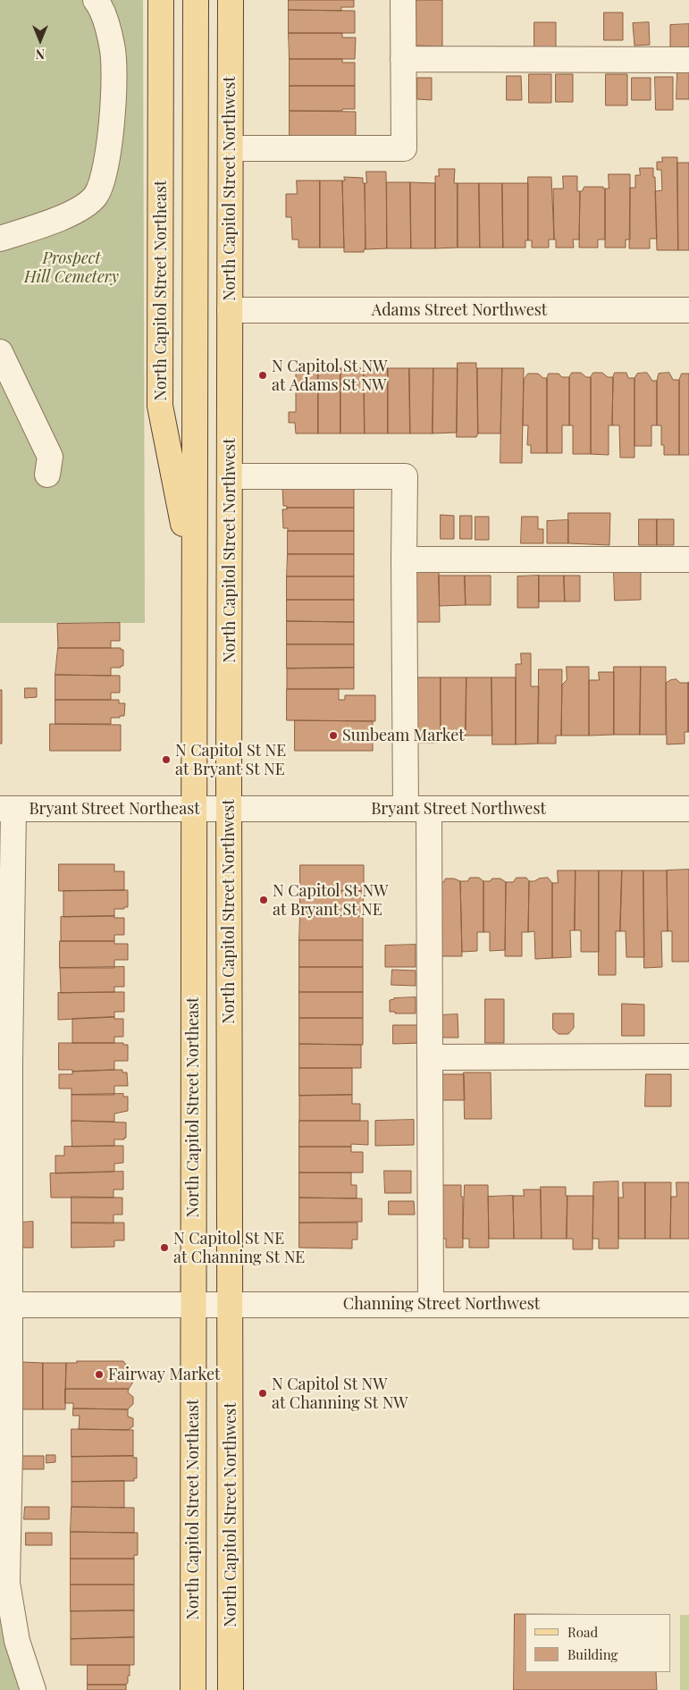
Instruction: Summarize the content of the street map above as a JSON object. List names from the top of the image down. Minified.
{"streets":{"main road":["North Capitol Street Northwest","North Capitol Street Northeast"],"street":["Adams Street Northwest","Bryant Street Northeast","Bryant Street Northwest","Channing Street Northwest"]},"crossings":[["North Capitol Street Northwest","Adams Street Northwest"],["North Capitol Street Northwest","Bryant Street Northeast"],["North Capitol Street Northwest","Bryant Street Northwest"],["North Capitol Street Northwest","Channing Street Northwest"],["North Capitol Street Northeast","Bryant Street Northeast"],["North Capitol Street Northeast","Channing Street Northwest"],["Bryant Street Northeast","Bryant Street Northwest"]],"parks":["Prospect Hill Cemetery"],"places":["N Capitol St NW at Adams St NW","Sunbeam Market","N Capitol St NE at Bryant St NE","N Capitol St NW at Bryant St NE","N Capitol St NE at Channing St NE","Fairway Market","N Capitol St NW at Channing St NW"],"legend":["Road","Building"],"north":"bottom"}
